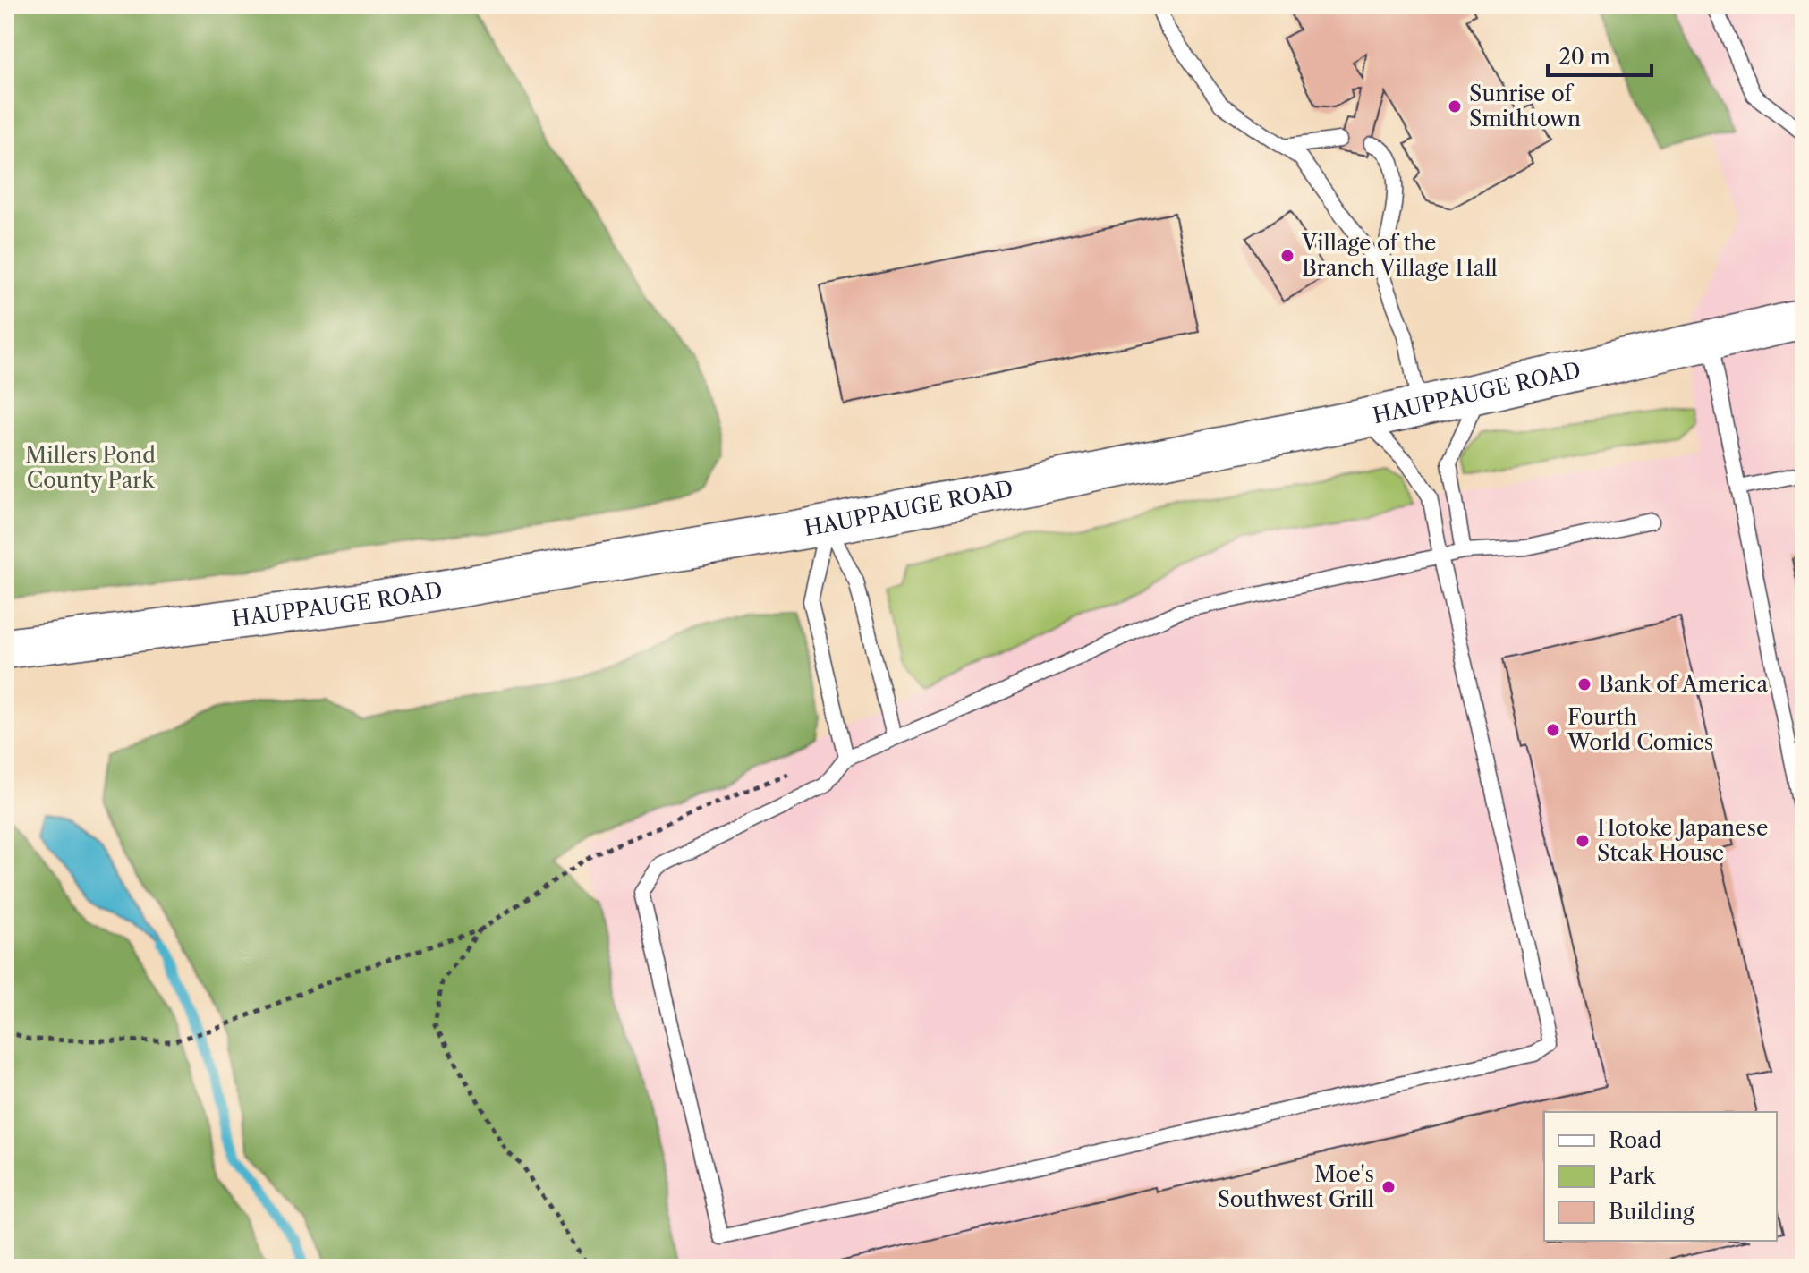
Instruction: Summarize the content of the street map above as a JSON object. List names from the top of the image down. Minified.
{"streets":{"main road":["HAUPPAUGE ROAD"]},"parks":["Millers Pond County Park"],"places":["Sunrise of Smithtown","Village of the Branch Village Hall","Bank of America","Fourth World Comics","Hotoke Japanese Steak House","Moe's Southwest Grill"],"legend":["Road","Park","Building"],"scale_bar":"20 m"}
